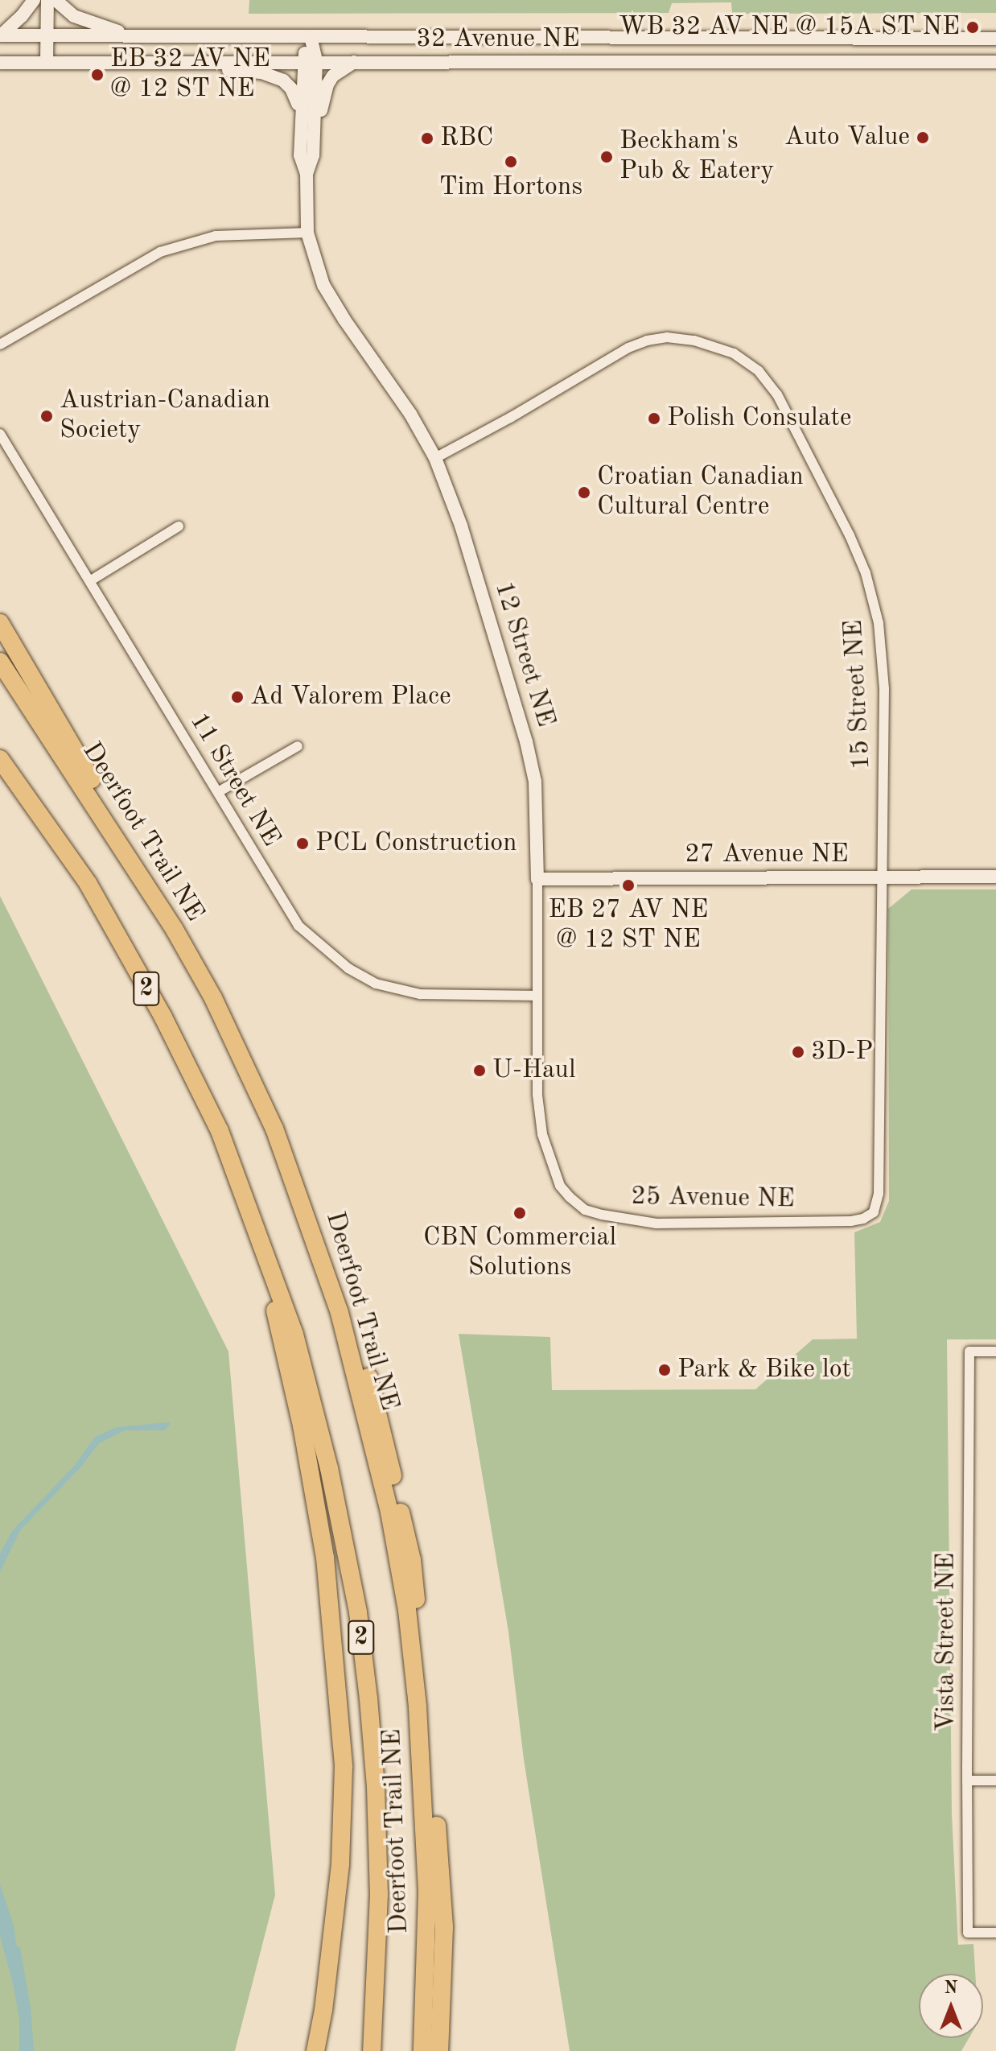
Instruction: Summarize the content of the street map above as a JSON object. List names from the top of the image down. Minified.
{"streets":{"highway":["Deerfoot Trail NE","2"],"main road":["32 Avenue NE","12 Street NE","27 Avenue NE"],"street":["15 Street NE","11 Street NE","25 Avenue NE","Vista Street NE"]},"crossings":[["32 Avenue NE","12 Street NE"],["12 Street NE","15 Street NE"],["12 Street NE","11 Street NE"],["12 Street NE","27 Avenue NE"],["12 Street NE","25 Avenue NE"],["15 Street NE","27 Avenue NE"],["15 Street NE","25 Avenue NE"]],"places":["WB 32 AV NE @ 15A ST NE","EB 32 AV NE @ 12 ST NE","Auto Value","RBC","Beckham's Pub & Eatery","Tim Hortons","Austrian-Canadian Society","Polish Consulate","Croatian Canadian Cultural Centre","Ad Valorem Place","PCL Construction","EB 27 AV NE @ 12 ST NE","3D-P","U-Haul","CBN Commercial Solutions","Park & Bike lot"],"north":"top"}
